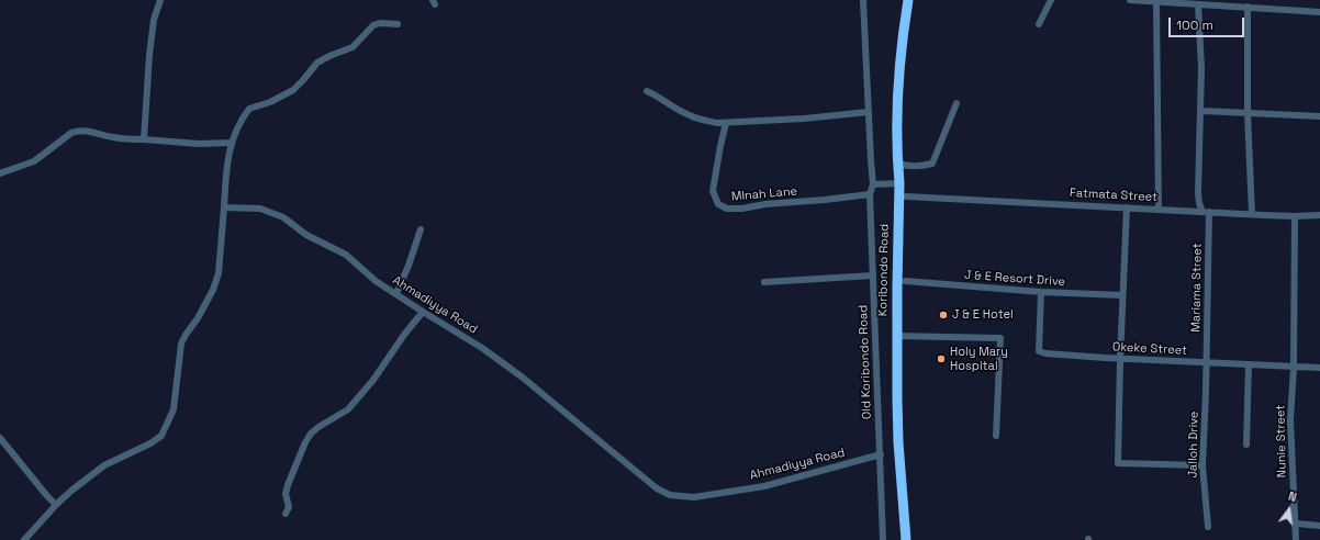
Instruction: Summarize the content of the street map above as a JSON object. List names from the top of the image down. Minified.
{"streets":{"highway":["Koribondo Road"],"street":["MInah Lane","Fatmata Street","J & E Resort Drive","Mariama Street","Ahmadiyya Road","Okeke Street","Old Koribondo Road","Nunie Street","Jalloh Drive"]},"crossings":[["MInah Lane","Old Koribondo Road"],["Fatmata Street","Mariama Street"],["Fatmata Street","Nunie Street"],["J & E Resort Drive","Okeke Street"],["Mariama Street","Okeke Street"],["Mariama Street","Jalloh Drive"],["Ahmadiyya Road","Old Koribondo Road"],["Okeke Street","Nunie Street"],["Okeke Street","Jalloh Drive"]],"places":["J & E Hotel","Holy Mary Hospital"],"scale_bar":"100 m","north":"top"}
